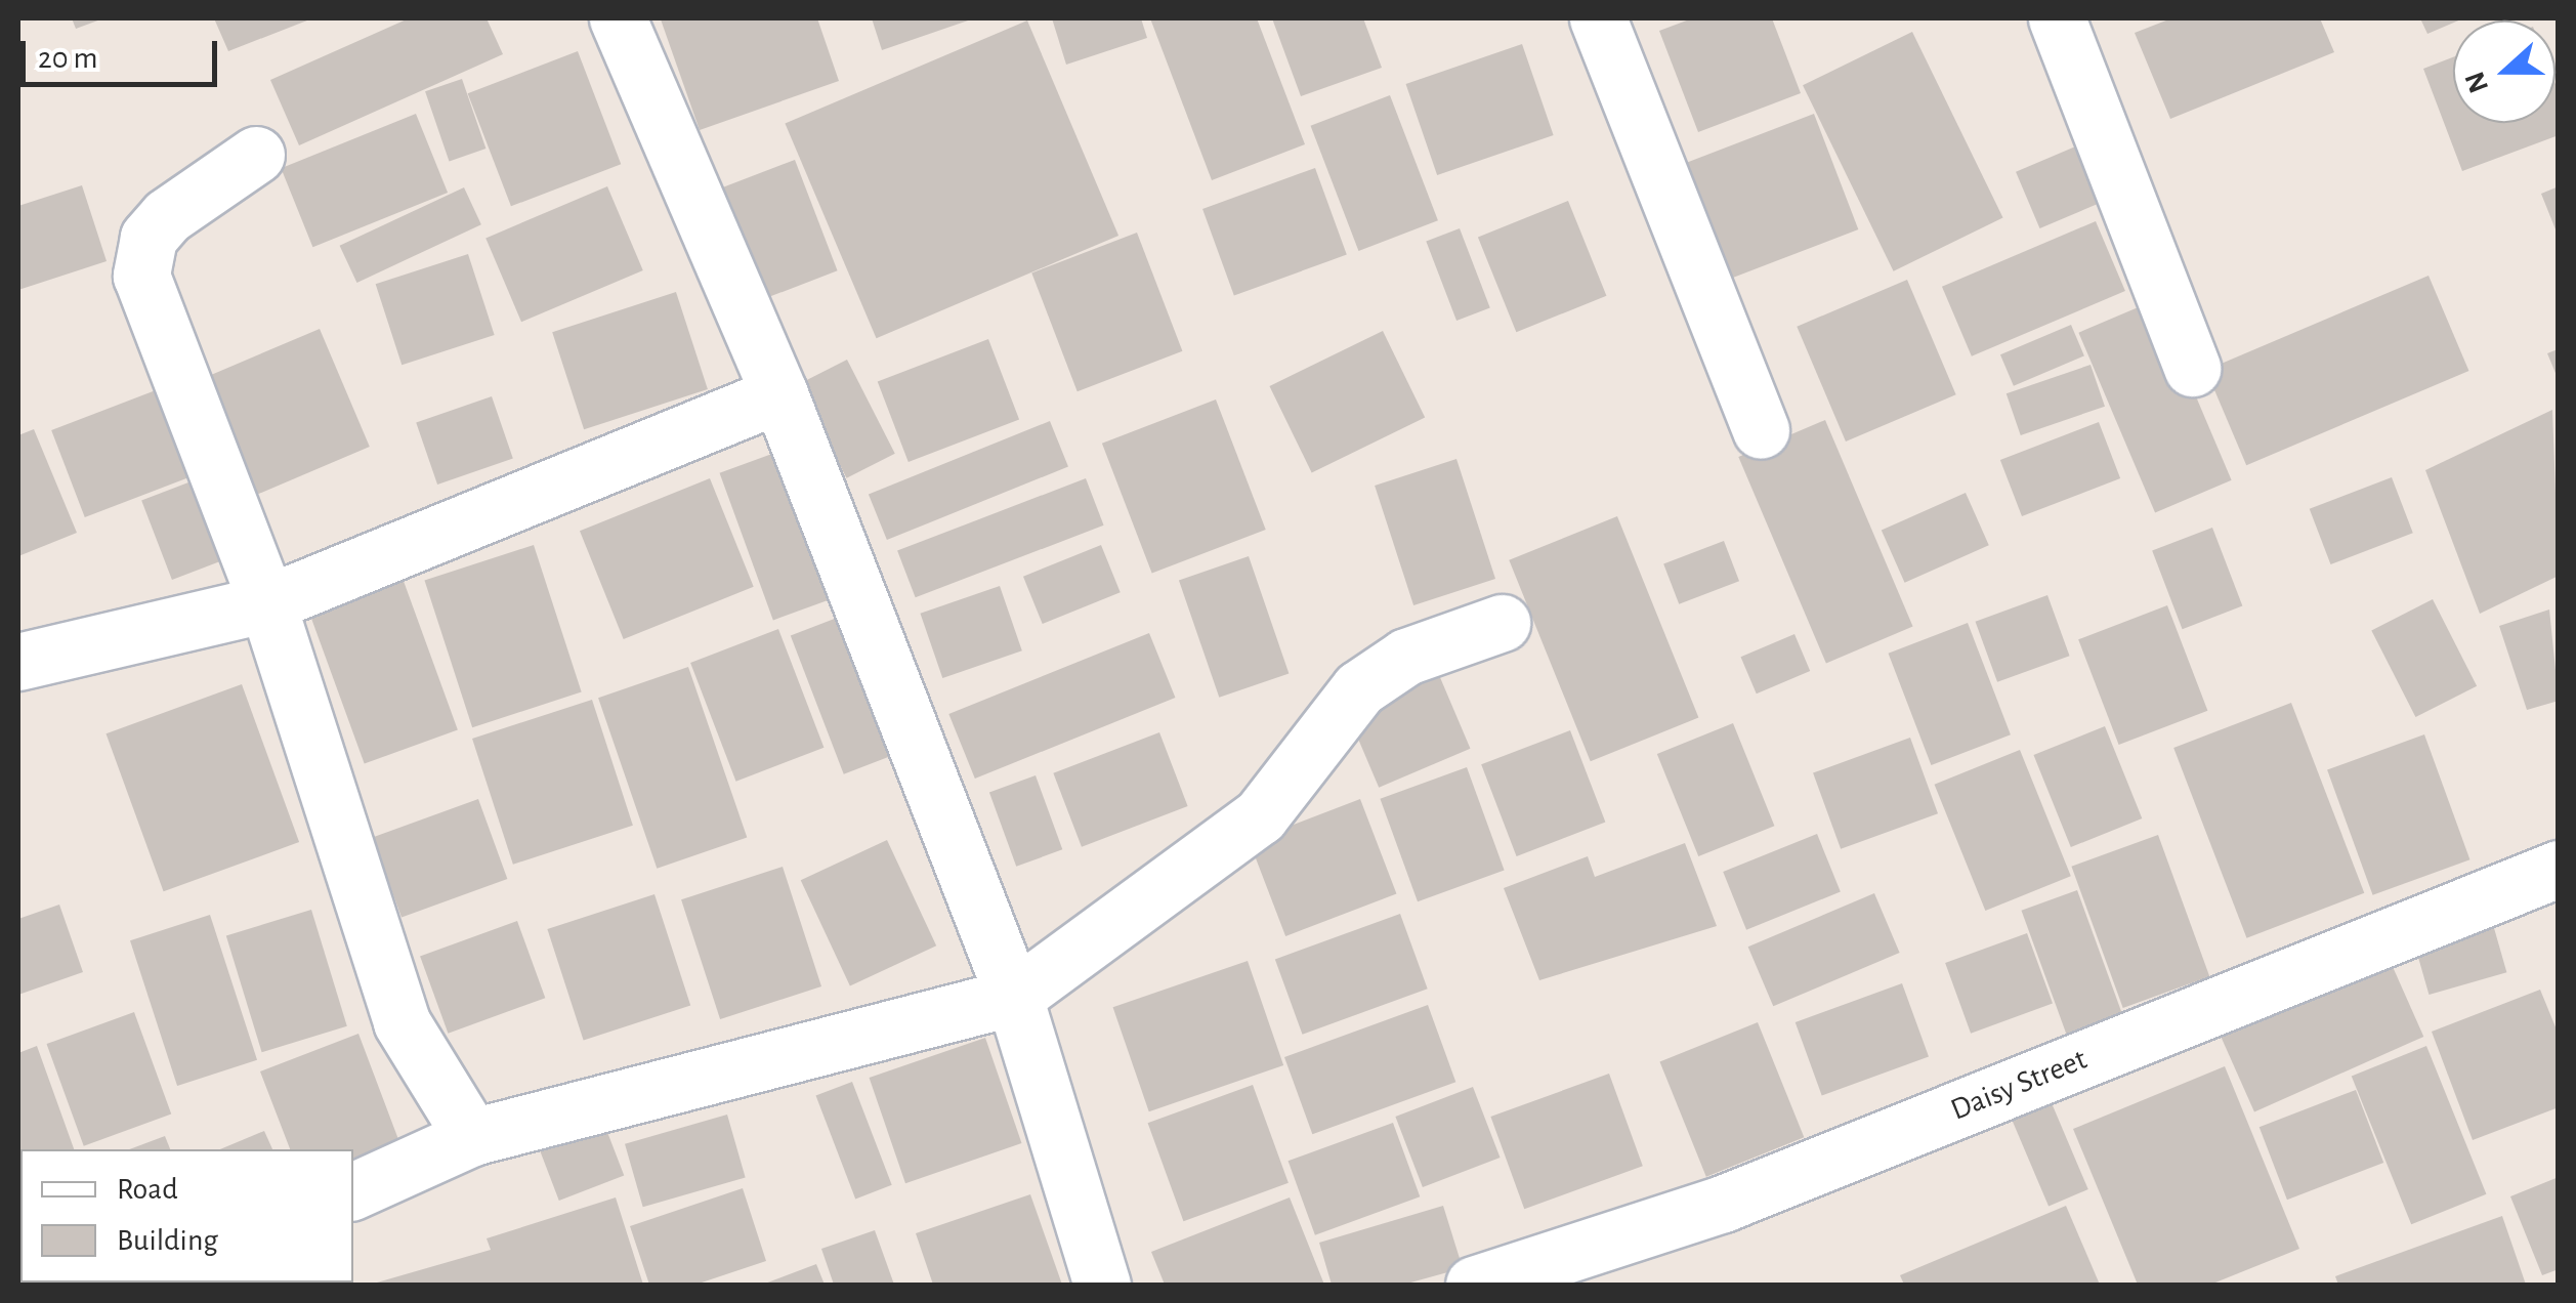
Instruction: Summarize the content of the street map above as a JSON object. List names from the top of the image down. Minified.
{"streets":{"street":["Daisy Street"]},"legend":["Road","Building"],"scale_bar":"20 m","north":"left"}
